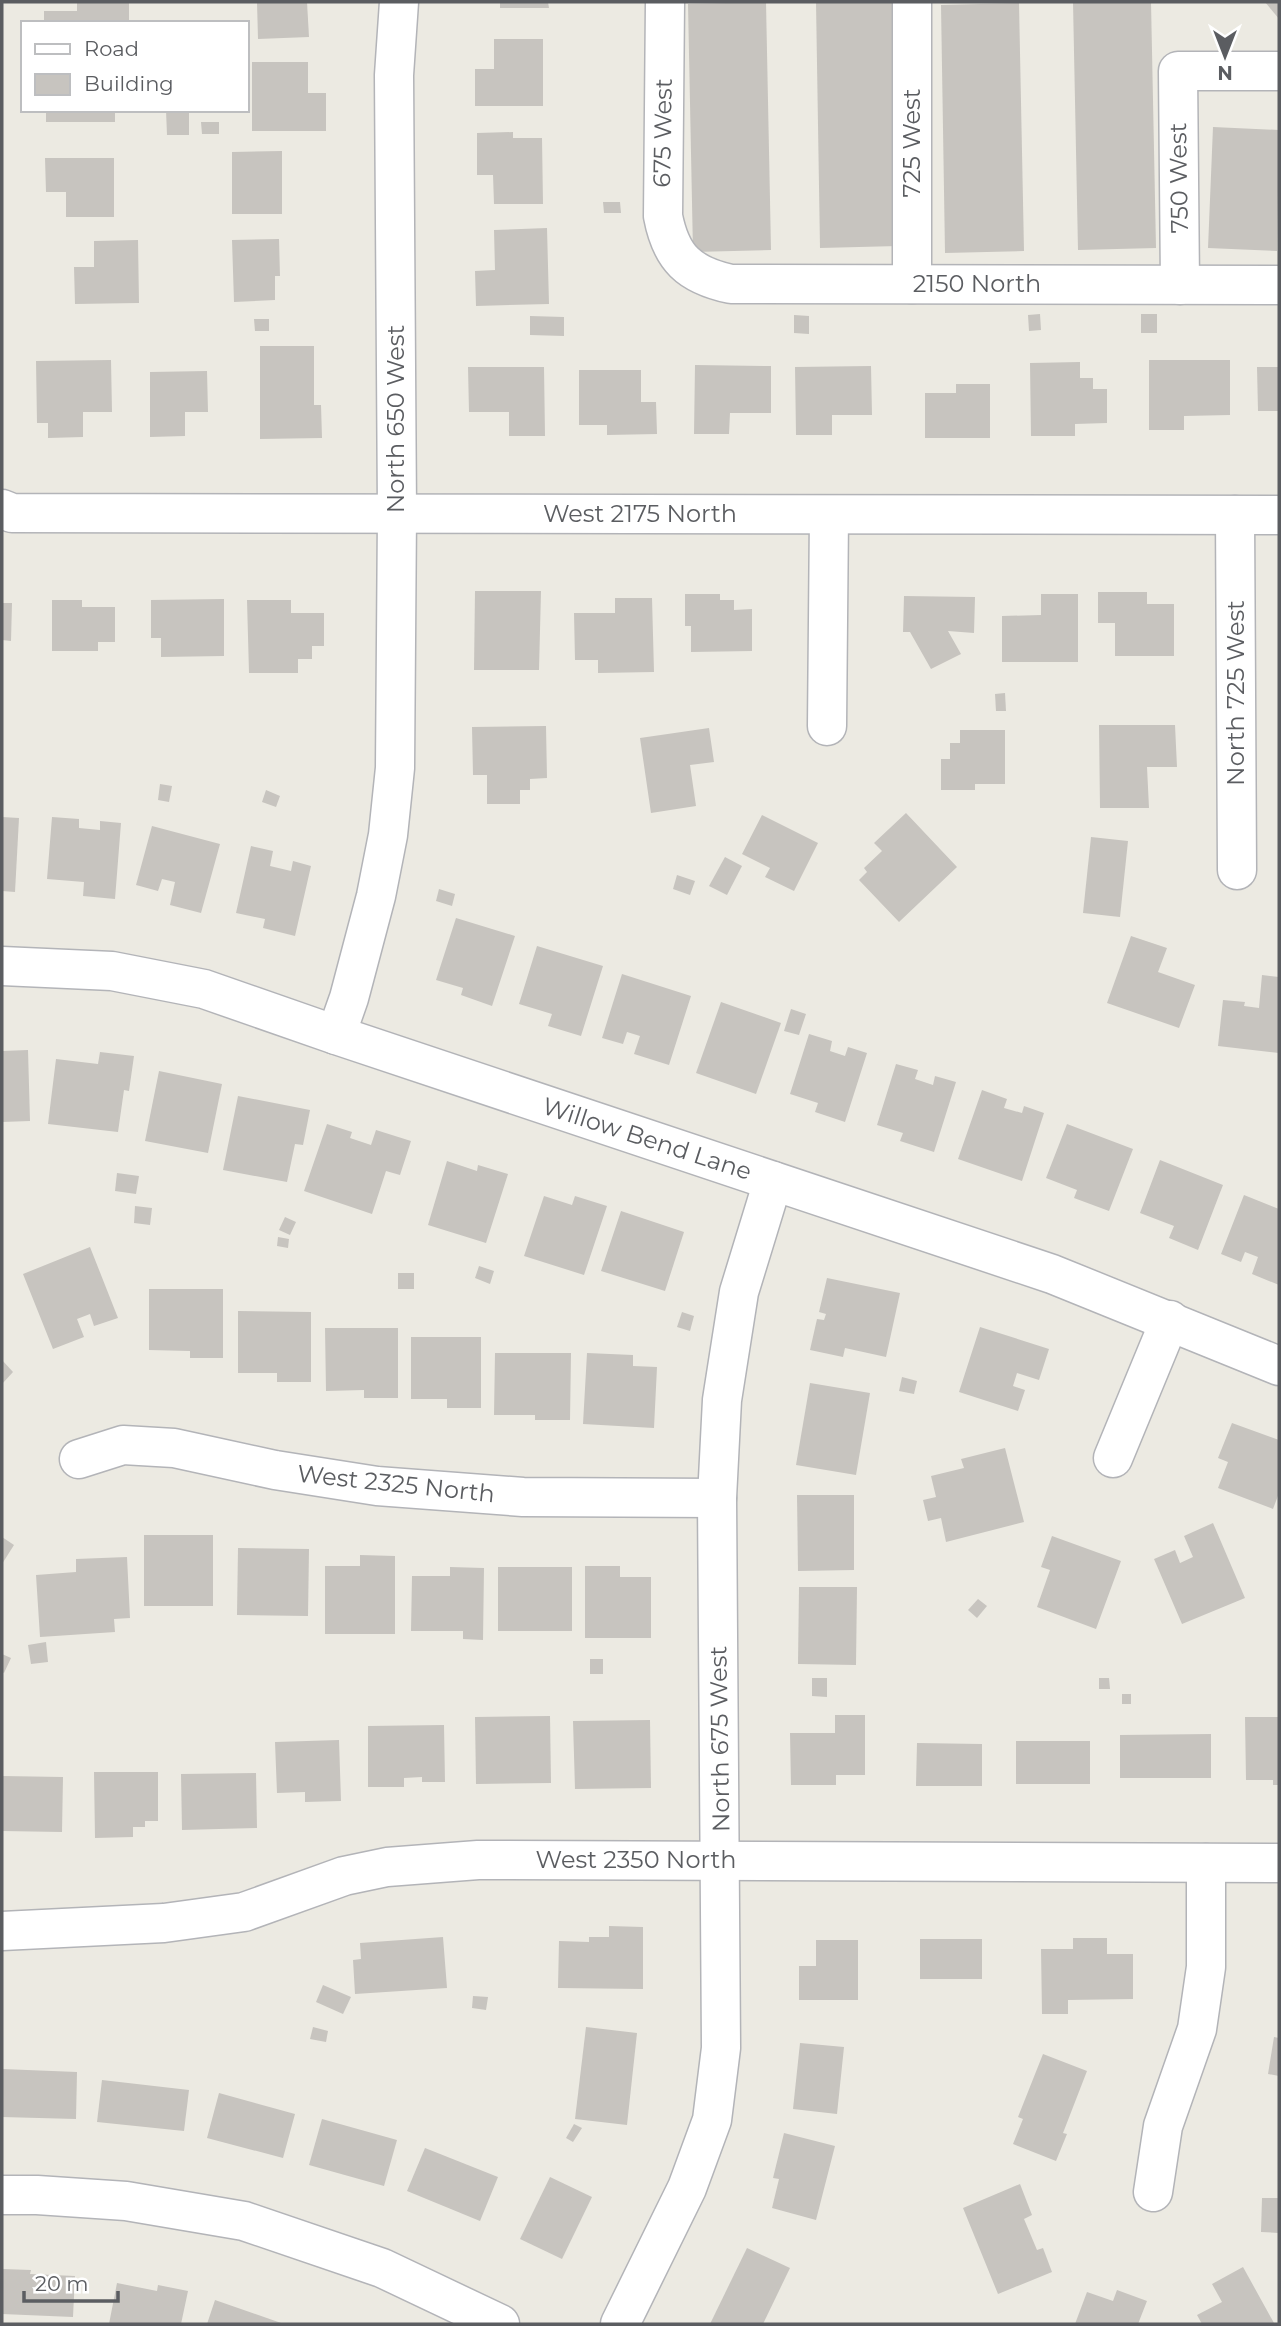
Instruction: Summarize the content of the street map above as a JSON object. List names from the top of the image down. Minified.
{"streets":{"street":["675 West","725 West","750 West","2150 North","North 650 West","West 2175 North","North 725 West","Willow Bend Lane","West 2325 North","North 675 West","West 2350 North"]},"crossings":[["675 West","2150 North"],["725 West","2150 North"],["750 West","2150 North"],["North 650 West","West 2175 North"],["North 650 West","Willow Bend Lane"],["West 2175 North","North 725 West"],["Willow Bend Lane","North 675 West"],["West 2325 North","North 675 West"],["North 675 West","West 2350 North"]],"legend":["Road","Building"],"scale_bar":"20 m","north":"bottom"}
